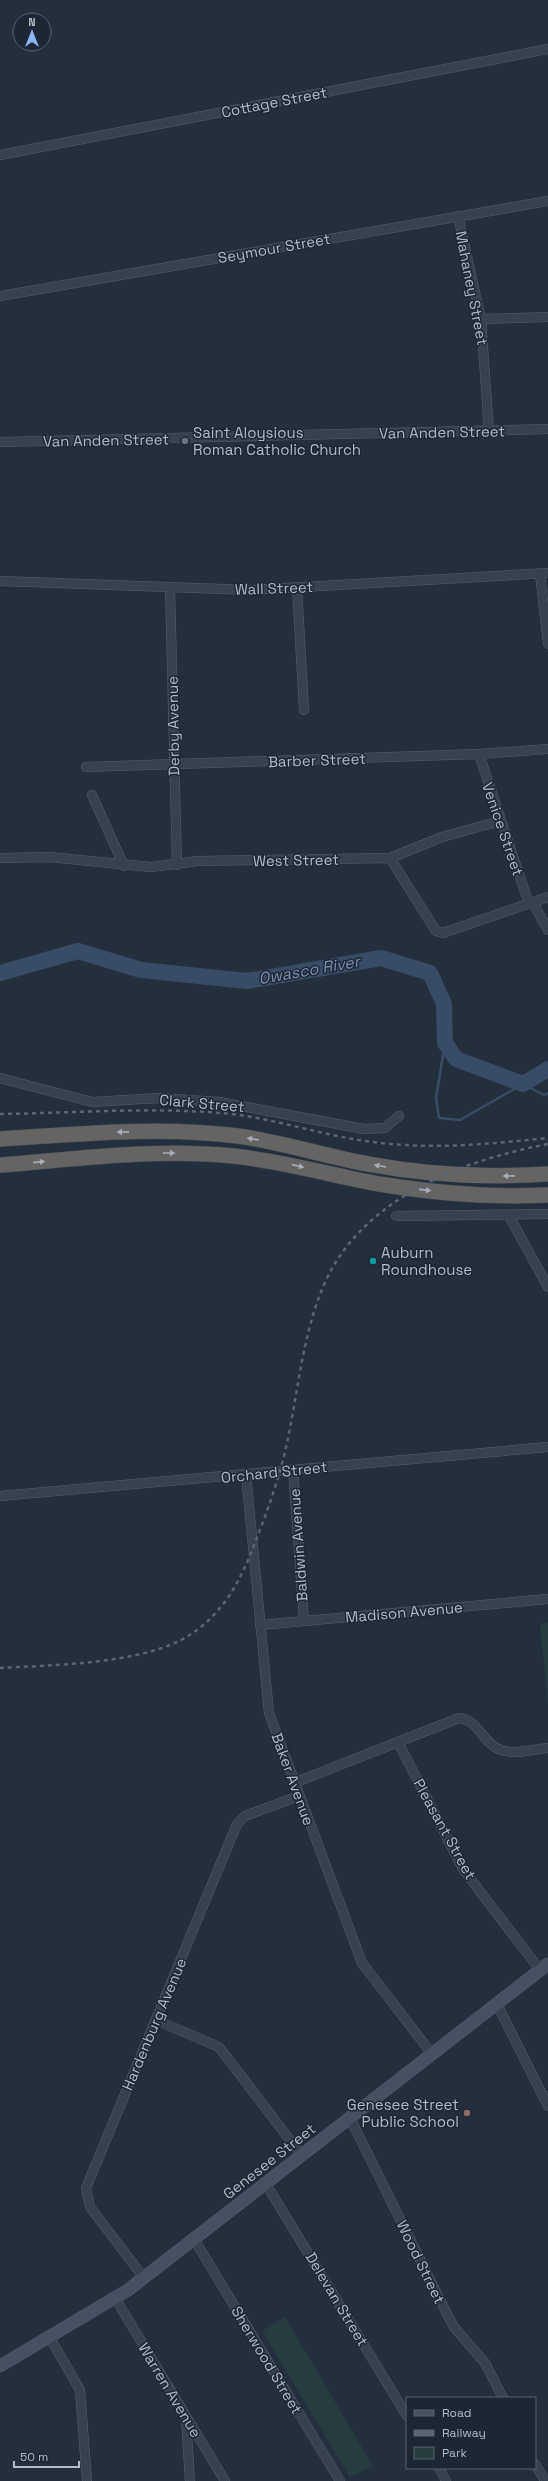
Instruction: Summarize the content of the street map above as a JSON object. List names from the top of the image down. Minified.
{"streets":{"main road":["Genesee Street"],"street":["Cottage Street","Seymour Street","Mahaney Street","Van Anden Street","Wall Street","Derby Avenue","Barber Street","Venice Street","West Street","Clark Street","Orchard Street","Baldwin Avenue","Madison Avenue","Baker Avenue","Pleasant Street","Hardenburg Avenue","Wood Street","Delevan Street","Sherwood Street","Warren Avenue"]},"crossings":[["Seymour Street","Mahaney Street"],["Mahaney Street","Van Anden Street"],["Wall Street","Derby Avenue"],["Derby Avenue","Barber Street"],["Derby Avenue","West Street"],["Barber Street","Venice Street"],["Orchard Street","Baldwin Avenue"],["Orchard Street","Baker Avenue"],["Baldwin Avenue","Madison Avenue"],["Madison Avenue","Baker Avenue"],["Baker Avenue","Hardenburg Avenue"],["Baker Avenue","Genesee Street"],["Pleasant Street","Genesee Street"],["Hardenburg Avenue","Genesee Street"],["Genesee Street","Wood Street"],["Genesee Street","Delevan Street"],["Genesee Street","Sherwood Street"],["Genesee Street","Warren Avenue"]],"water":["Owasco River"],"places":["Saint Aloysious Roman Catholic Church","Auburn Roundhouse","Genesee Street Public School"],"legend":["Road","Railway","Park"],"scale_bar":"50 m","north":"top"}
